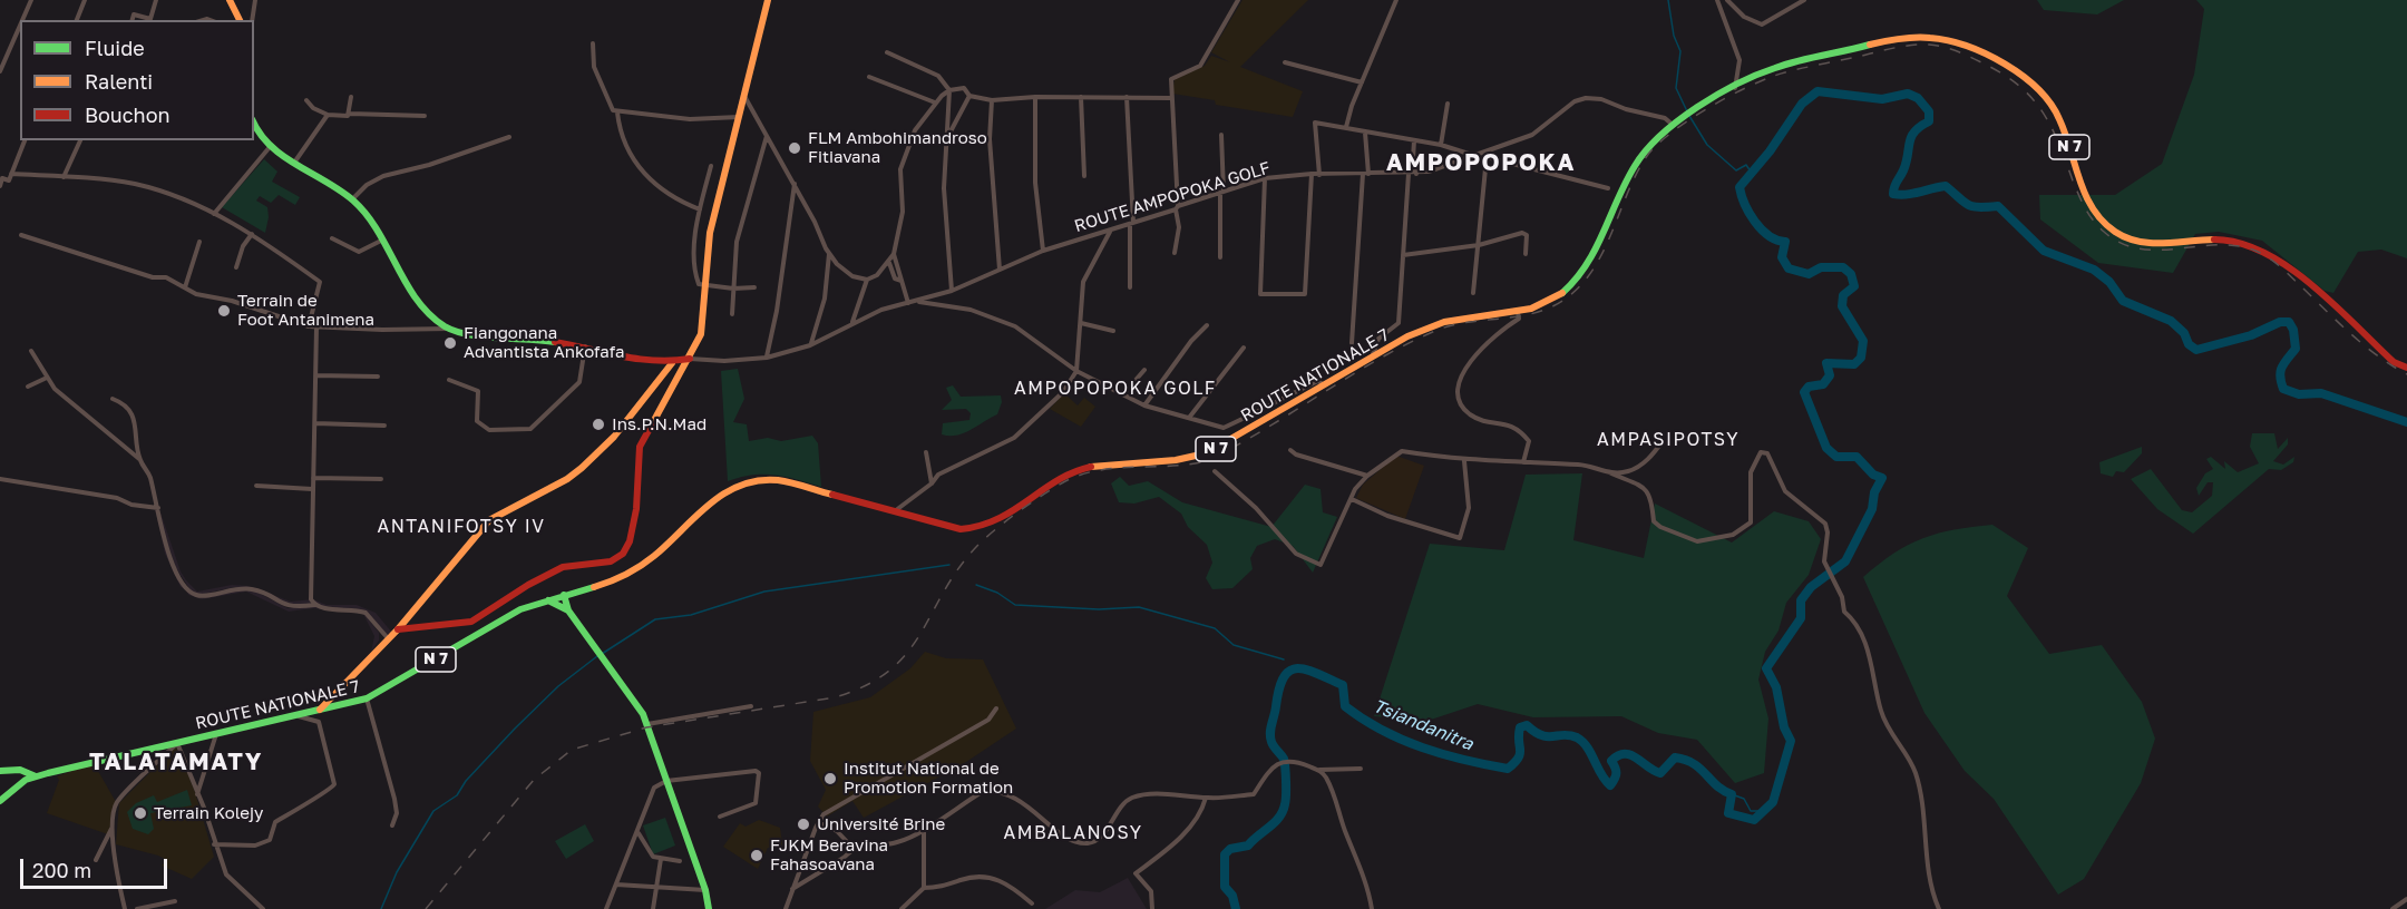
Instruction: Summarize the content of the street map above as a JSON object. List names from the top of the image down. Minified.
{"streets":{"main road":["N 7","ROUTE NATIONALE 7"],"street":["ROUTE AMPOPOKA GOLF"]},"crossings":[["N 7","ROUTE AMPOPOKA GOLF"],["N 7","ROUTE NATIONALE 7"],["ROUTE AMPOPOKA GOLF","ROUTE NATIONALE 7"]],"districts":["AMPOPOPOKA","AMPOPOPOKA GOLF","AMPASIPOTSY","ANTANIFOTSY IV","TALATAMATY","AMBALANOSY"],"water":["Tsiandanitra"],"places":["FLM Ambohimandroso Fitiavana","Terrain de Foot Antanimena","Fiangonana Advantista Ankofafa","Ins.P.N.Mad","Institut National de Promotion Formation","Terrain Kolejy","Université Brine","FJKM Beravina Fahasoavana"],"legend":["Fluide","Ralenti","Bouchon"],"scale_bar":"200 m"}
